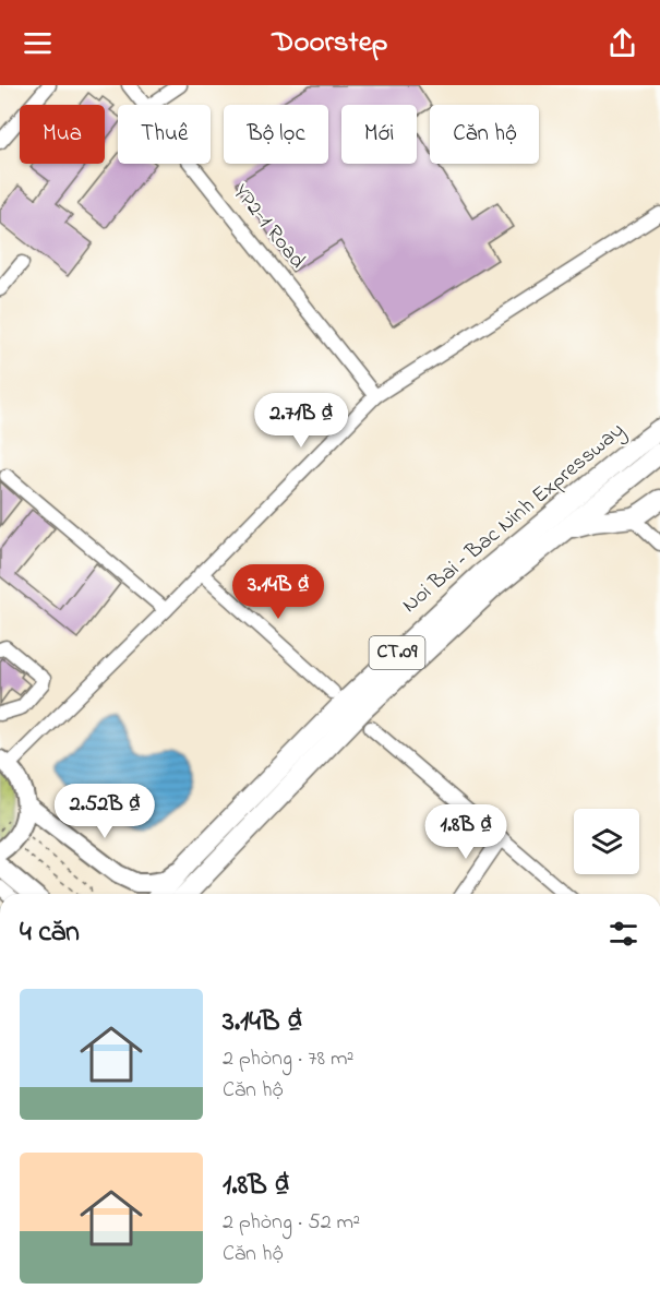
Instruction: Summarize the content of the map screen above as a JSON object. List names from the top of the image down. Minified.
{"streets":{"highway":["Noi Bai – Bac Ninh Expressway","CT.09"],"street":["YP2-1 Road"]},"page":{"header":"Doorstep","chip":["Mua","Thuê","Bộ lọc","Mới","Căn hộ"],"price":["2.71B ₫","3.14B ₫","2.52B ₫","1.8B ₫"],"heading":"4 căn","list":[{"name":"3.14B ₫","note":"2 phòng · 78 m² · Căn hộ"},{"name":"1.8B ₫","note":"2 phòng · 52 m² · Căn hộ"}]}}
